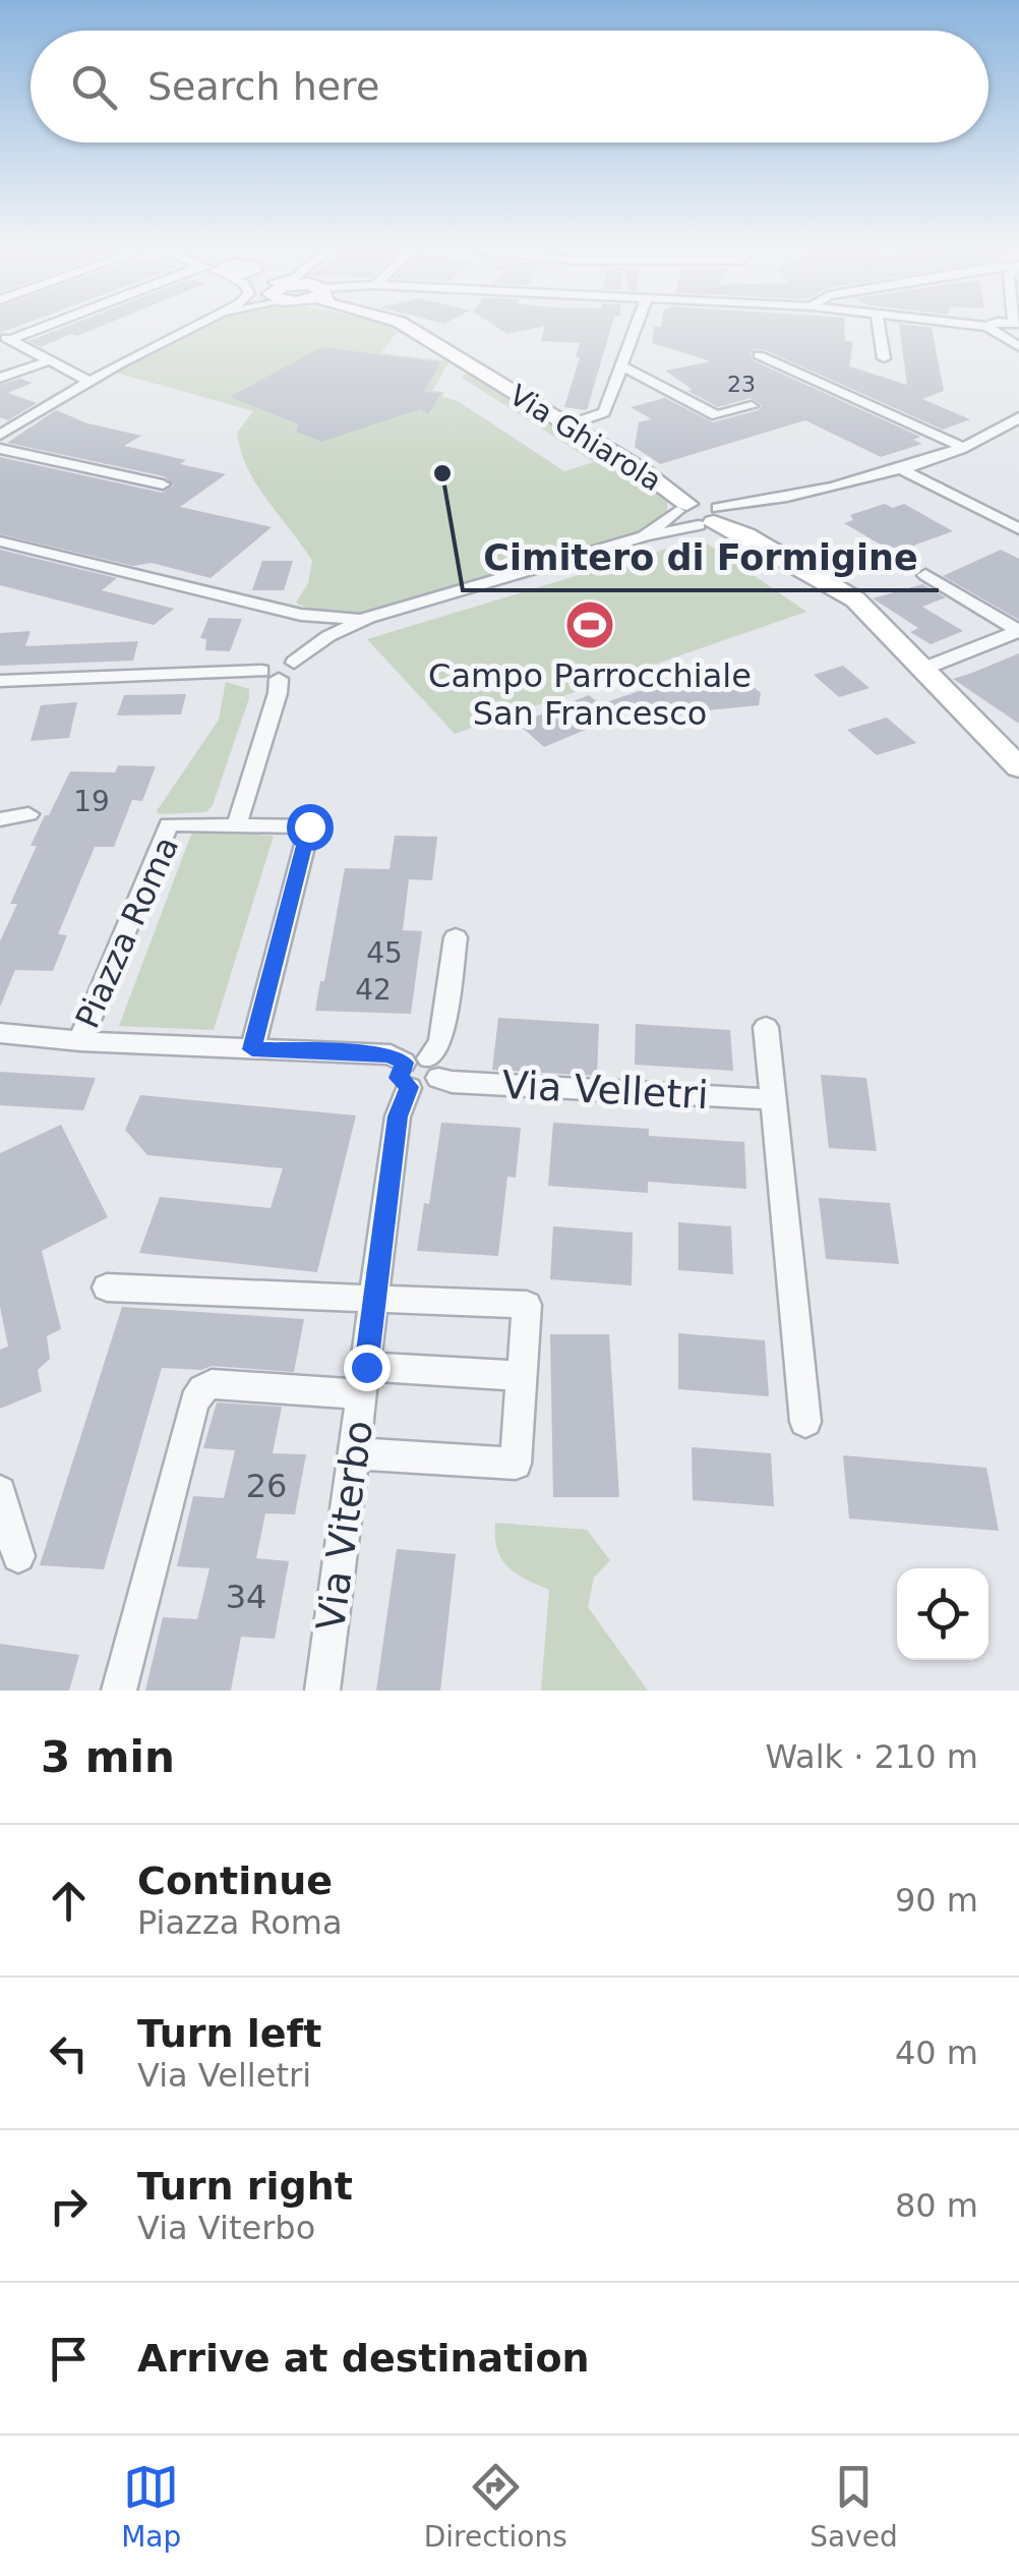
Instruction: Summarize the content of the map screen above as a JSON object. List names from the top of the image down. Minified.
{"streets":{"street":["Via Ghiarola","Piazza Roma","Via Velletri","Via Viterbo"]},"crossings":[["Piazza Roma","Via Velletri"],["Via Velletri","Via Viterbo"]],"places":{"other":["Cimitero di Formigine"],"sports":["Campo Parrocchiale San Francesco"]},"house_numbers":["23","19","45","42","26","34"],"page":{"search":"Search here","heading":["3 min","Walk · 210 m"],"list":[["Continue","Piazza Roma","90 m"],["Turn left","Via Velletri","40 m"],["Turn right","Via Viterbo","80 m"],"Arrive at destination"],"nav":["Map","Directions","Saved"]}}
